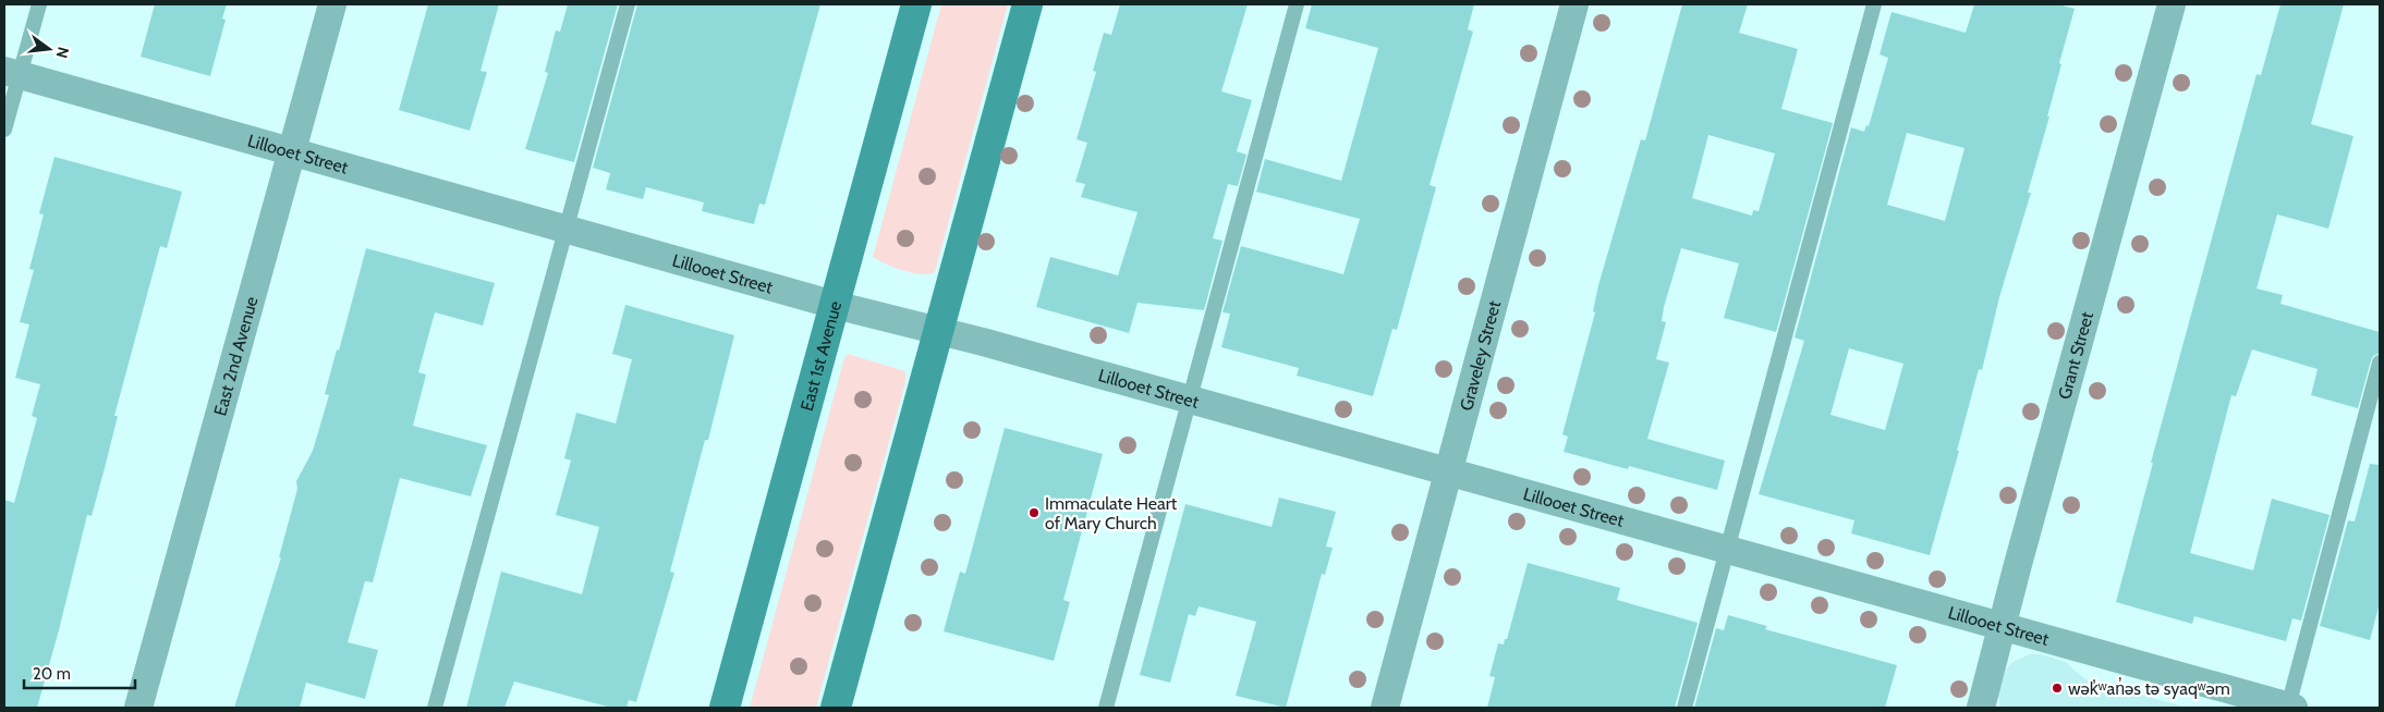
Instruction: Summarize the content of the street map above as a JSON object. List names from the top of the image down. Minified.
{"streets":{"main road":["East 1st Avenue"],"street":["Lillooet Street","East 2nd Avenue","Graveley Street","Grant Street"]},"crossings":[["Lillooet Street","East 2nd Avenue"],["Lillooet Street","East 1st Avenue"],["Lillooet Street","Graveley Street"],["Lillooet Street","Grant Street"]],"places":["Immaculate Heart of Mary Church","wək̓ʷan̓əs tə syaqʷəm"],"scale_bar":"20 m","north":"right"}
